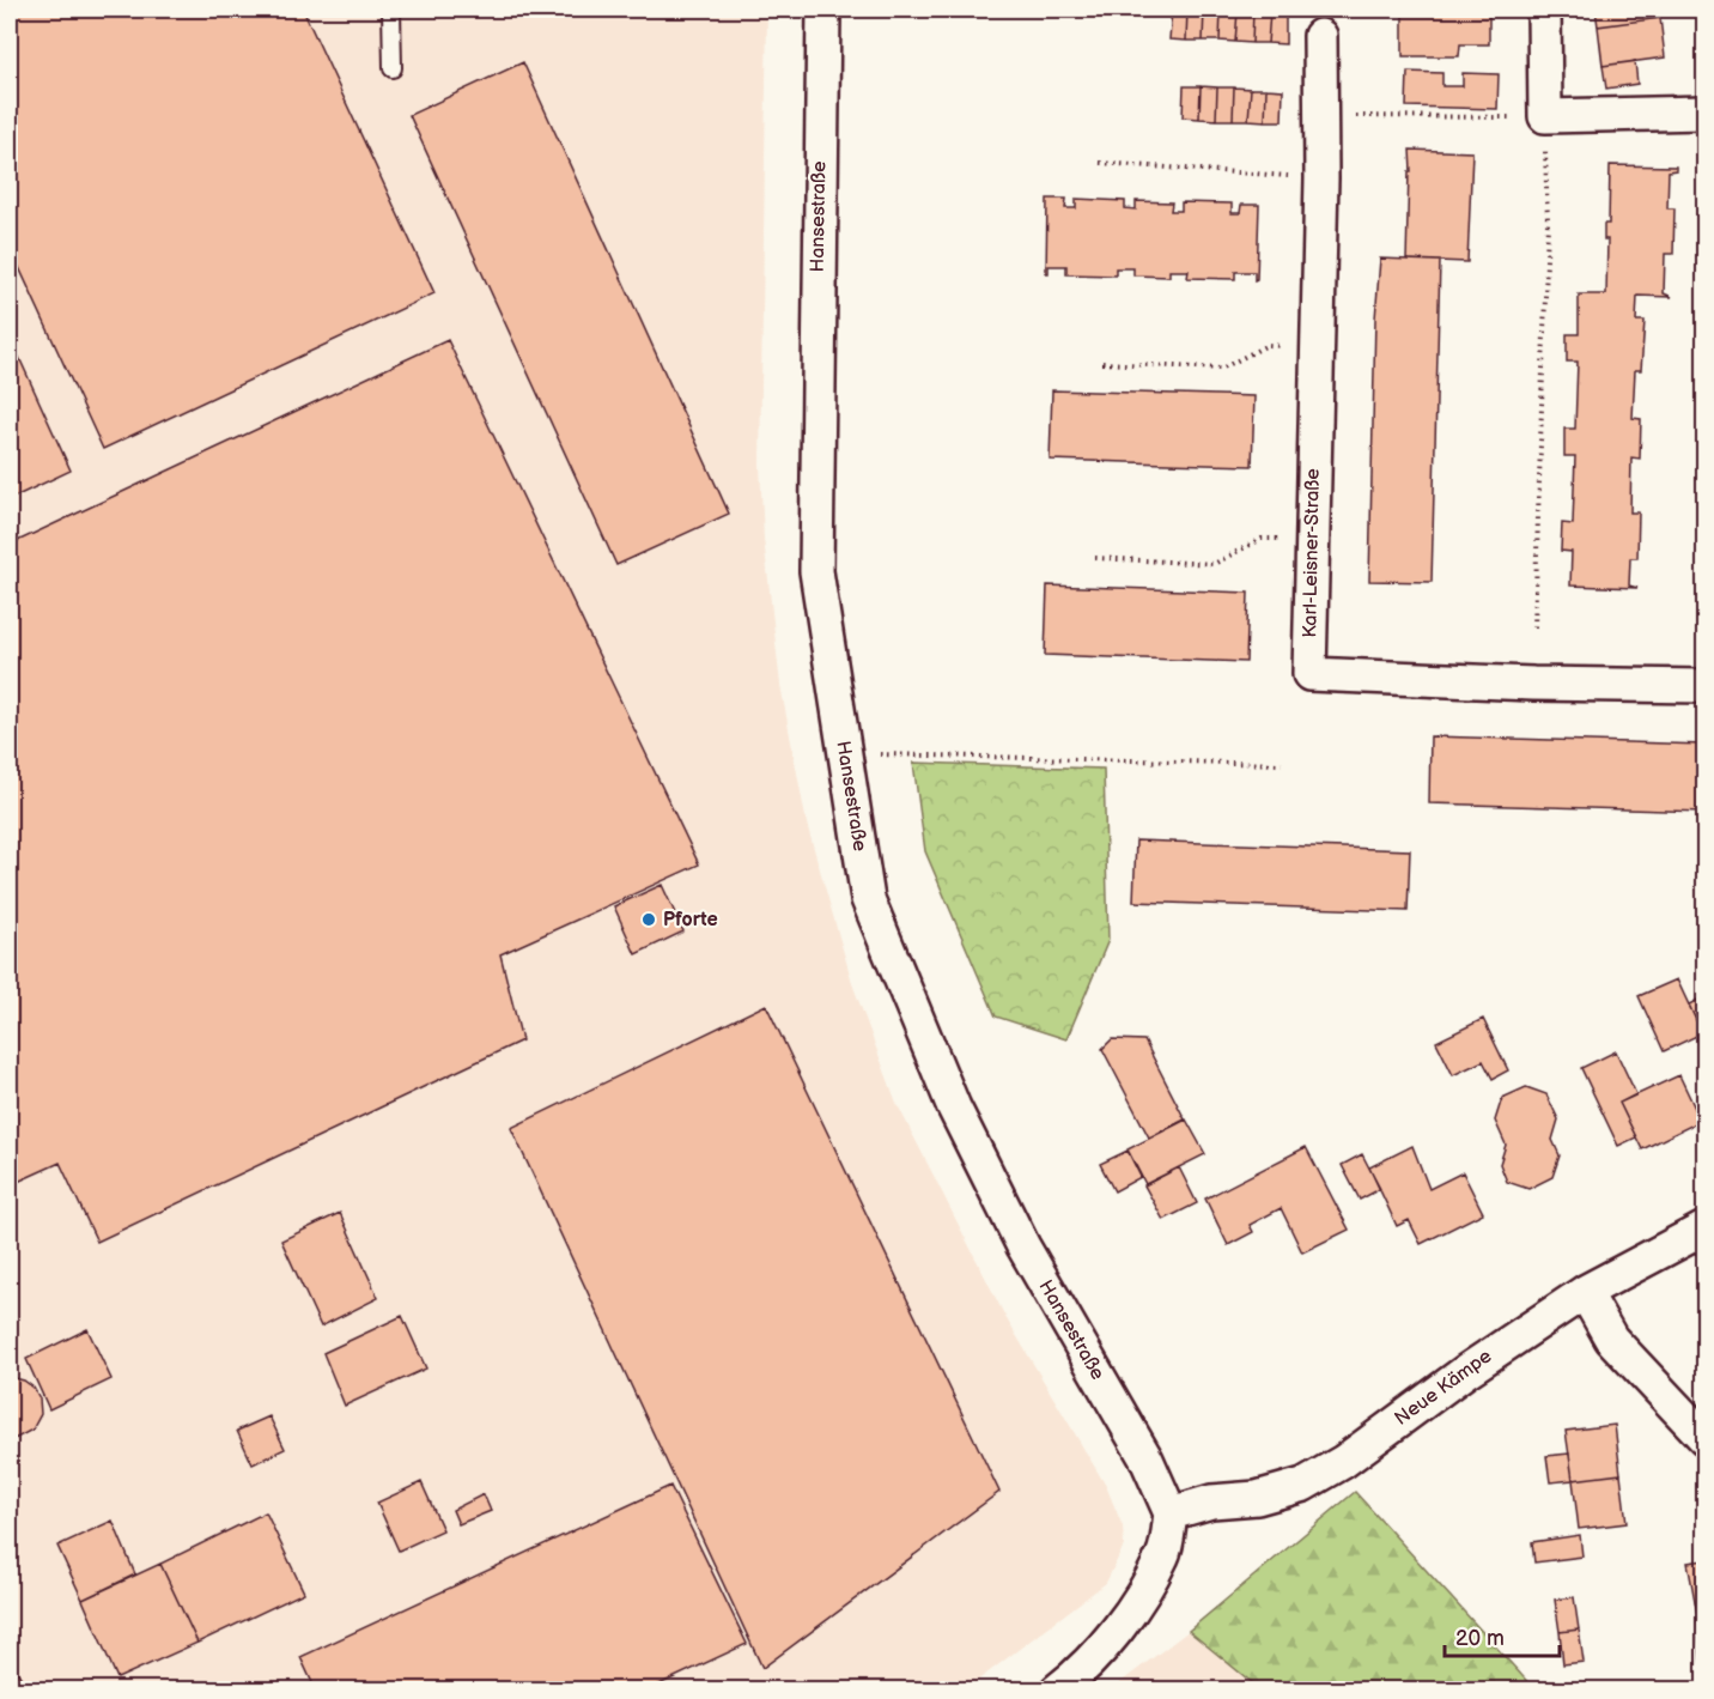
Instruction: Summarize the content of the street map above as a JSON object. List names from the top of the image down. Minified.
{"streets":{"street":["Hansestraße","Karl-Leisner-Straße","Neue Kämpe"]},"crossings":[["Hansestraße","Neue Kämpe"]],"places":["Pforte"],"scale_bar":"20 m"}
